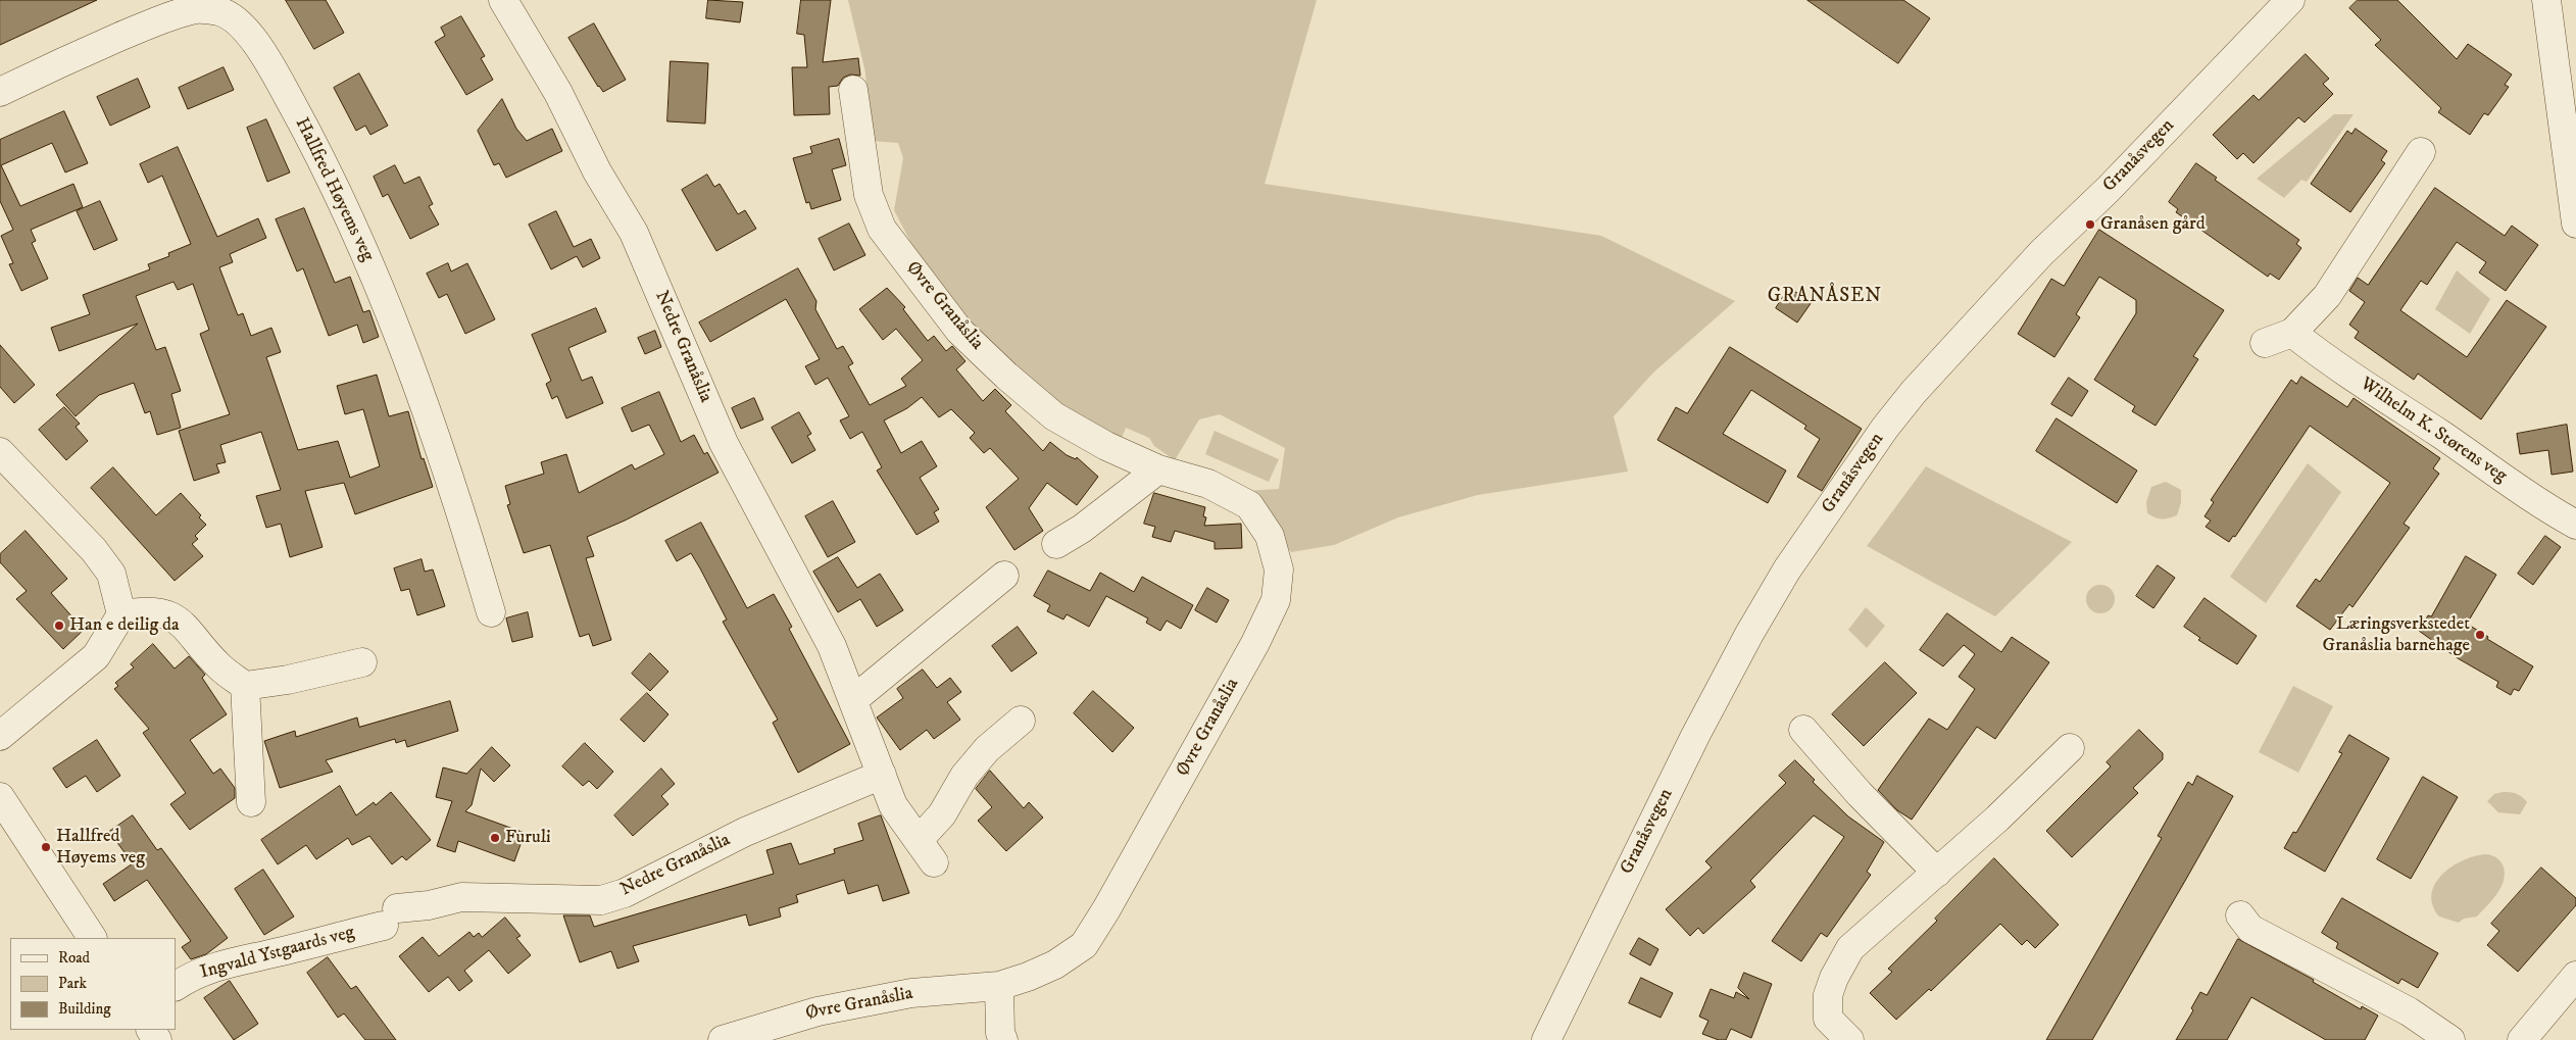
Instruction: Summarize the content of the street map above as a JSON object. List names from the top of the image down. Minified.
{"streets":{"street":["Granåsvegen","Hallfred Høyems veg","Øvre Granåslia","Nedre Granåslia","Wilhelm K. Størens veg","Ingvald Ystgaards veg"]},"crossings":[["Nedre Granåslia","Ingvald Ystgaards veg"]],"districts":["GRANÅSEN"],"places":["Granåsen gård","Han e deilig da","Læringsverkstedet Granåslia barnehage","Furuli","Hallfred Høyems veg"],"legend":["Road","Park","Building"]}
